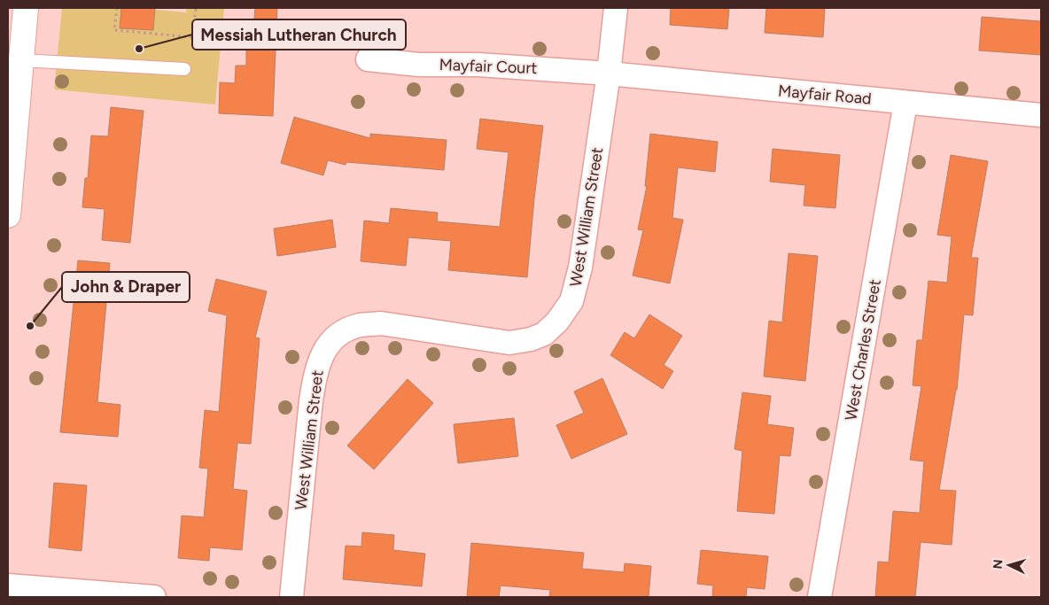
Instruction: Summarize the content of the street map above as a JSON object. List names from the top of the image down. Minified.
{"streets":{"street":["Mayfair Court","Mayfair Road","West William Street","West Charles Street"]},"crossings":[["Mayfair Court","Mayfair Road"],["Mayfair Court","West William Street"],["Mayfair Road","West William Street"],["Mayfair Road","West Charles Street"]],"places":["Messiah Lutheran Church","John & Draper"],"north":"left"}
